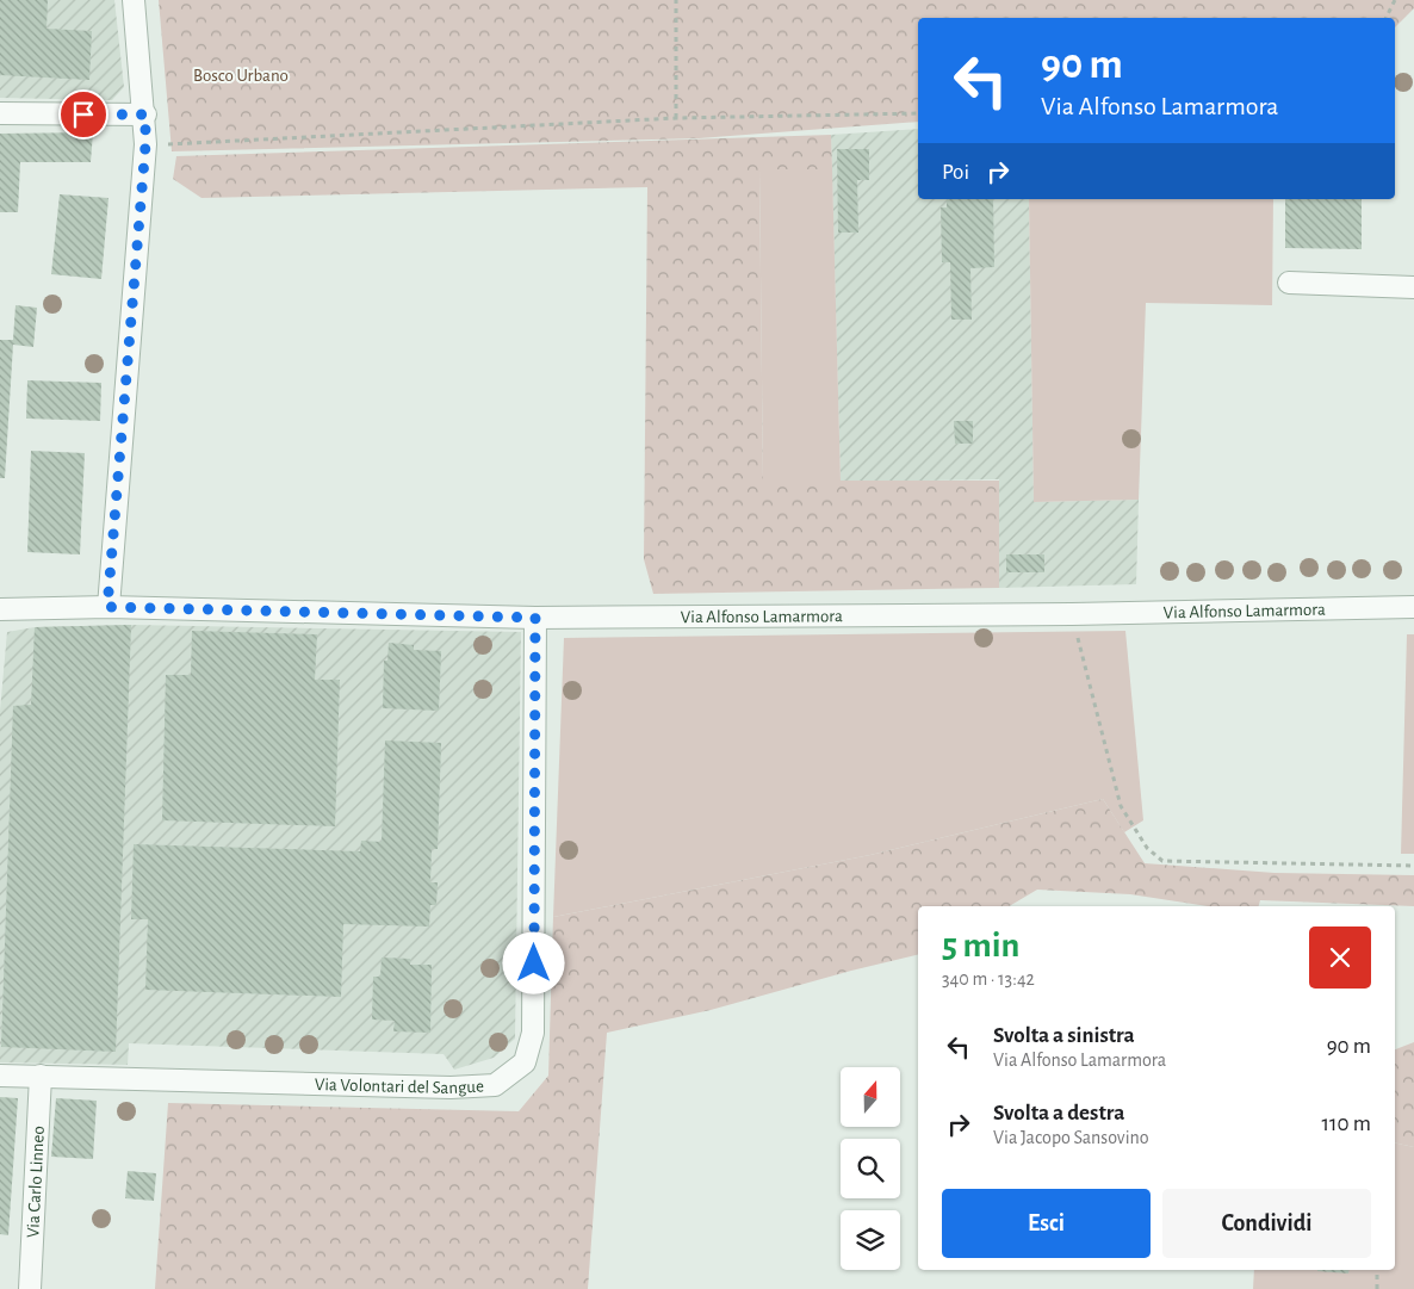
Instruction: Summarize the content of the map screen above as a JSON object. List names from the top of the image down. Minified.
{"streets":{"street":["Via Alfonso Lamarmora","Via Volontari del Sangue","Via Carlo Linneo"]},"crossings":[["Via Alfonso Lamarmora","Via Volontari del Sangue"],["Via Volontari del Sangue","Via Carlo Linneo"]],"parks":["Bosco Urbano"],"north":"top","page":{"turn":["90 m","Via Alfonso Lamarmora"],"then":"Poi","heading":["5 min","340 m · 13:42"],"list":[{"name":"Svolta a sinistra","note":"Via Alfonso Lamarmora","value":"90 m"},{"name":"Svolta a destra","note":"Via Jacopo Sansovino","value":"110 m"}],"buttons":["Esci","Condividi"]}}
